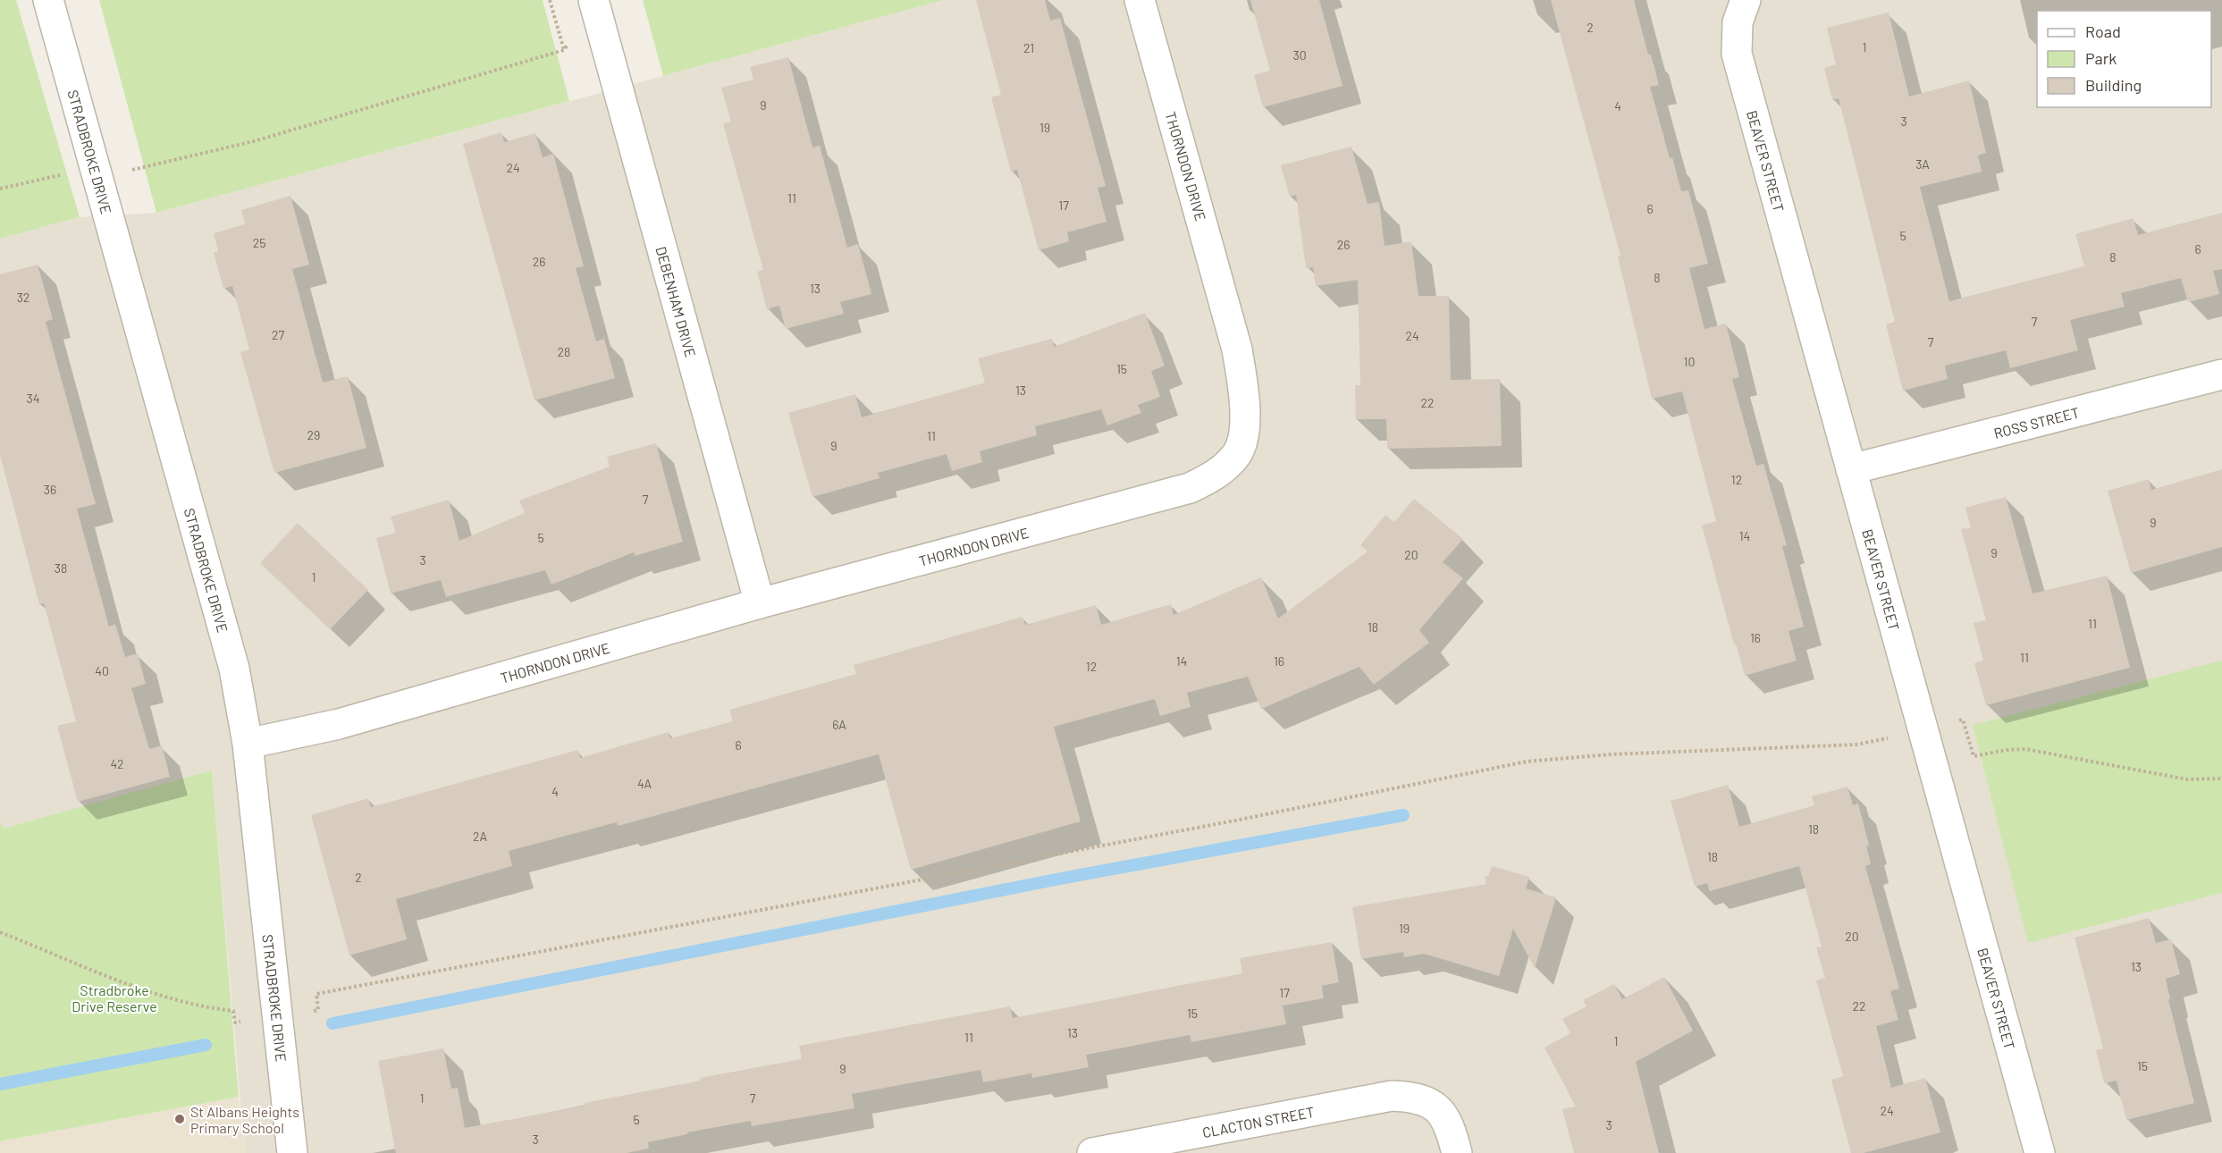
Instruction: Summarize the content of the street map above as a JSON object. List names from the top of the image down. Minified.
{"streets":{"street":["STRADBROKE DRIVE","BEAVER STREET","THORNDON DRIVE","DEBENHAM DRIVE","ROSS STREET","CLACTON STREET"]},"crossings":[["STRADBROKE DRIVE","THORNDON DRIVE"],["BEAVER STREET","ROSS STREET"],["THORNDON DRIVE","DEBENHAM DRIVE"]],"parks":["Stradbroke Drive Reserve"],"places":["St Albans Heights Primary School"],"house_numbers":["2","1","21","30","9","4","3","19","3A","24","11","17","6","5","25","26","6","8","26","8","13","32","7","27","24","7","28","10","15","13","34","22","29","11","9","12","36","7","9","14","5","9","20","3","38","1","11","18","16","11","14","16","12","40","6A","6","42","4A","4","18","2A","18","2","19","20","13","17","22","15","13","11","1","15","9","1","7","24","5","3","3"],"legend":["Road","Park","Building"]}
